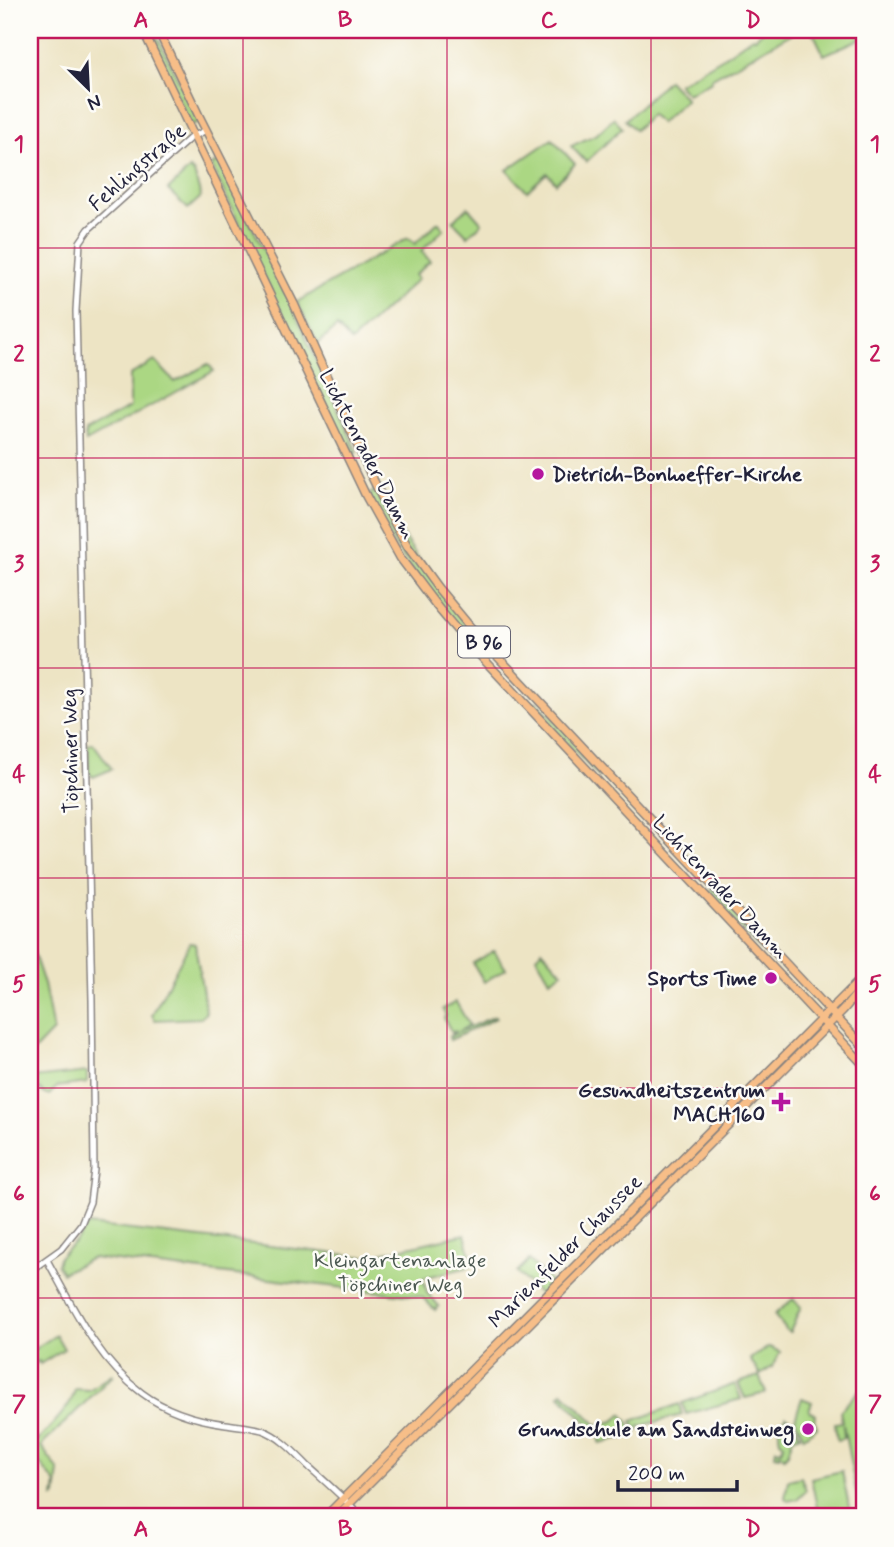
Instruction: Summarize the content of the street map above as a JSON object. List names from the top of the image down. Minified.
{"streets":{"main road":["Lichtenrader Damm","B 96","Marienfelder Chaussee"],"street":["Fehlingstraße","Töpchiner Weg"]},"crossings":[["Fehlingstraße","Lichtenrader Damm"],["Fehlingstraße","Töpchiner Weg"],["Lichtenrader Damm","B 96"],["Lichtenrader Damm","Marienfelder Chaussee"],["B 96","Marienfelder Chaussee"]],"parks":["Kleingartenanlage Töpchiner Weg"],"places":{"other":["Dietrich-Bonhoeffer-Kirche","Sports Time","Grundschule am Sandsteinweg"],"health":["Gesundheitszentrum MACH160"]},"scale_bar":"200 m","north":"bottom right","grid":{"columns":["A","B","C","D"],"rows":["1","2","3","4","5","6","7"]}}
